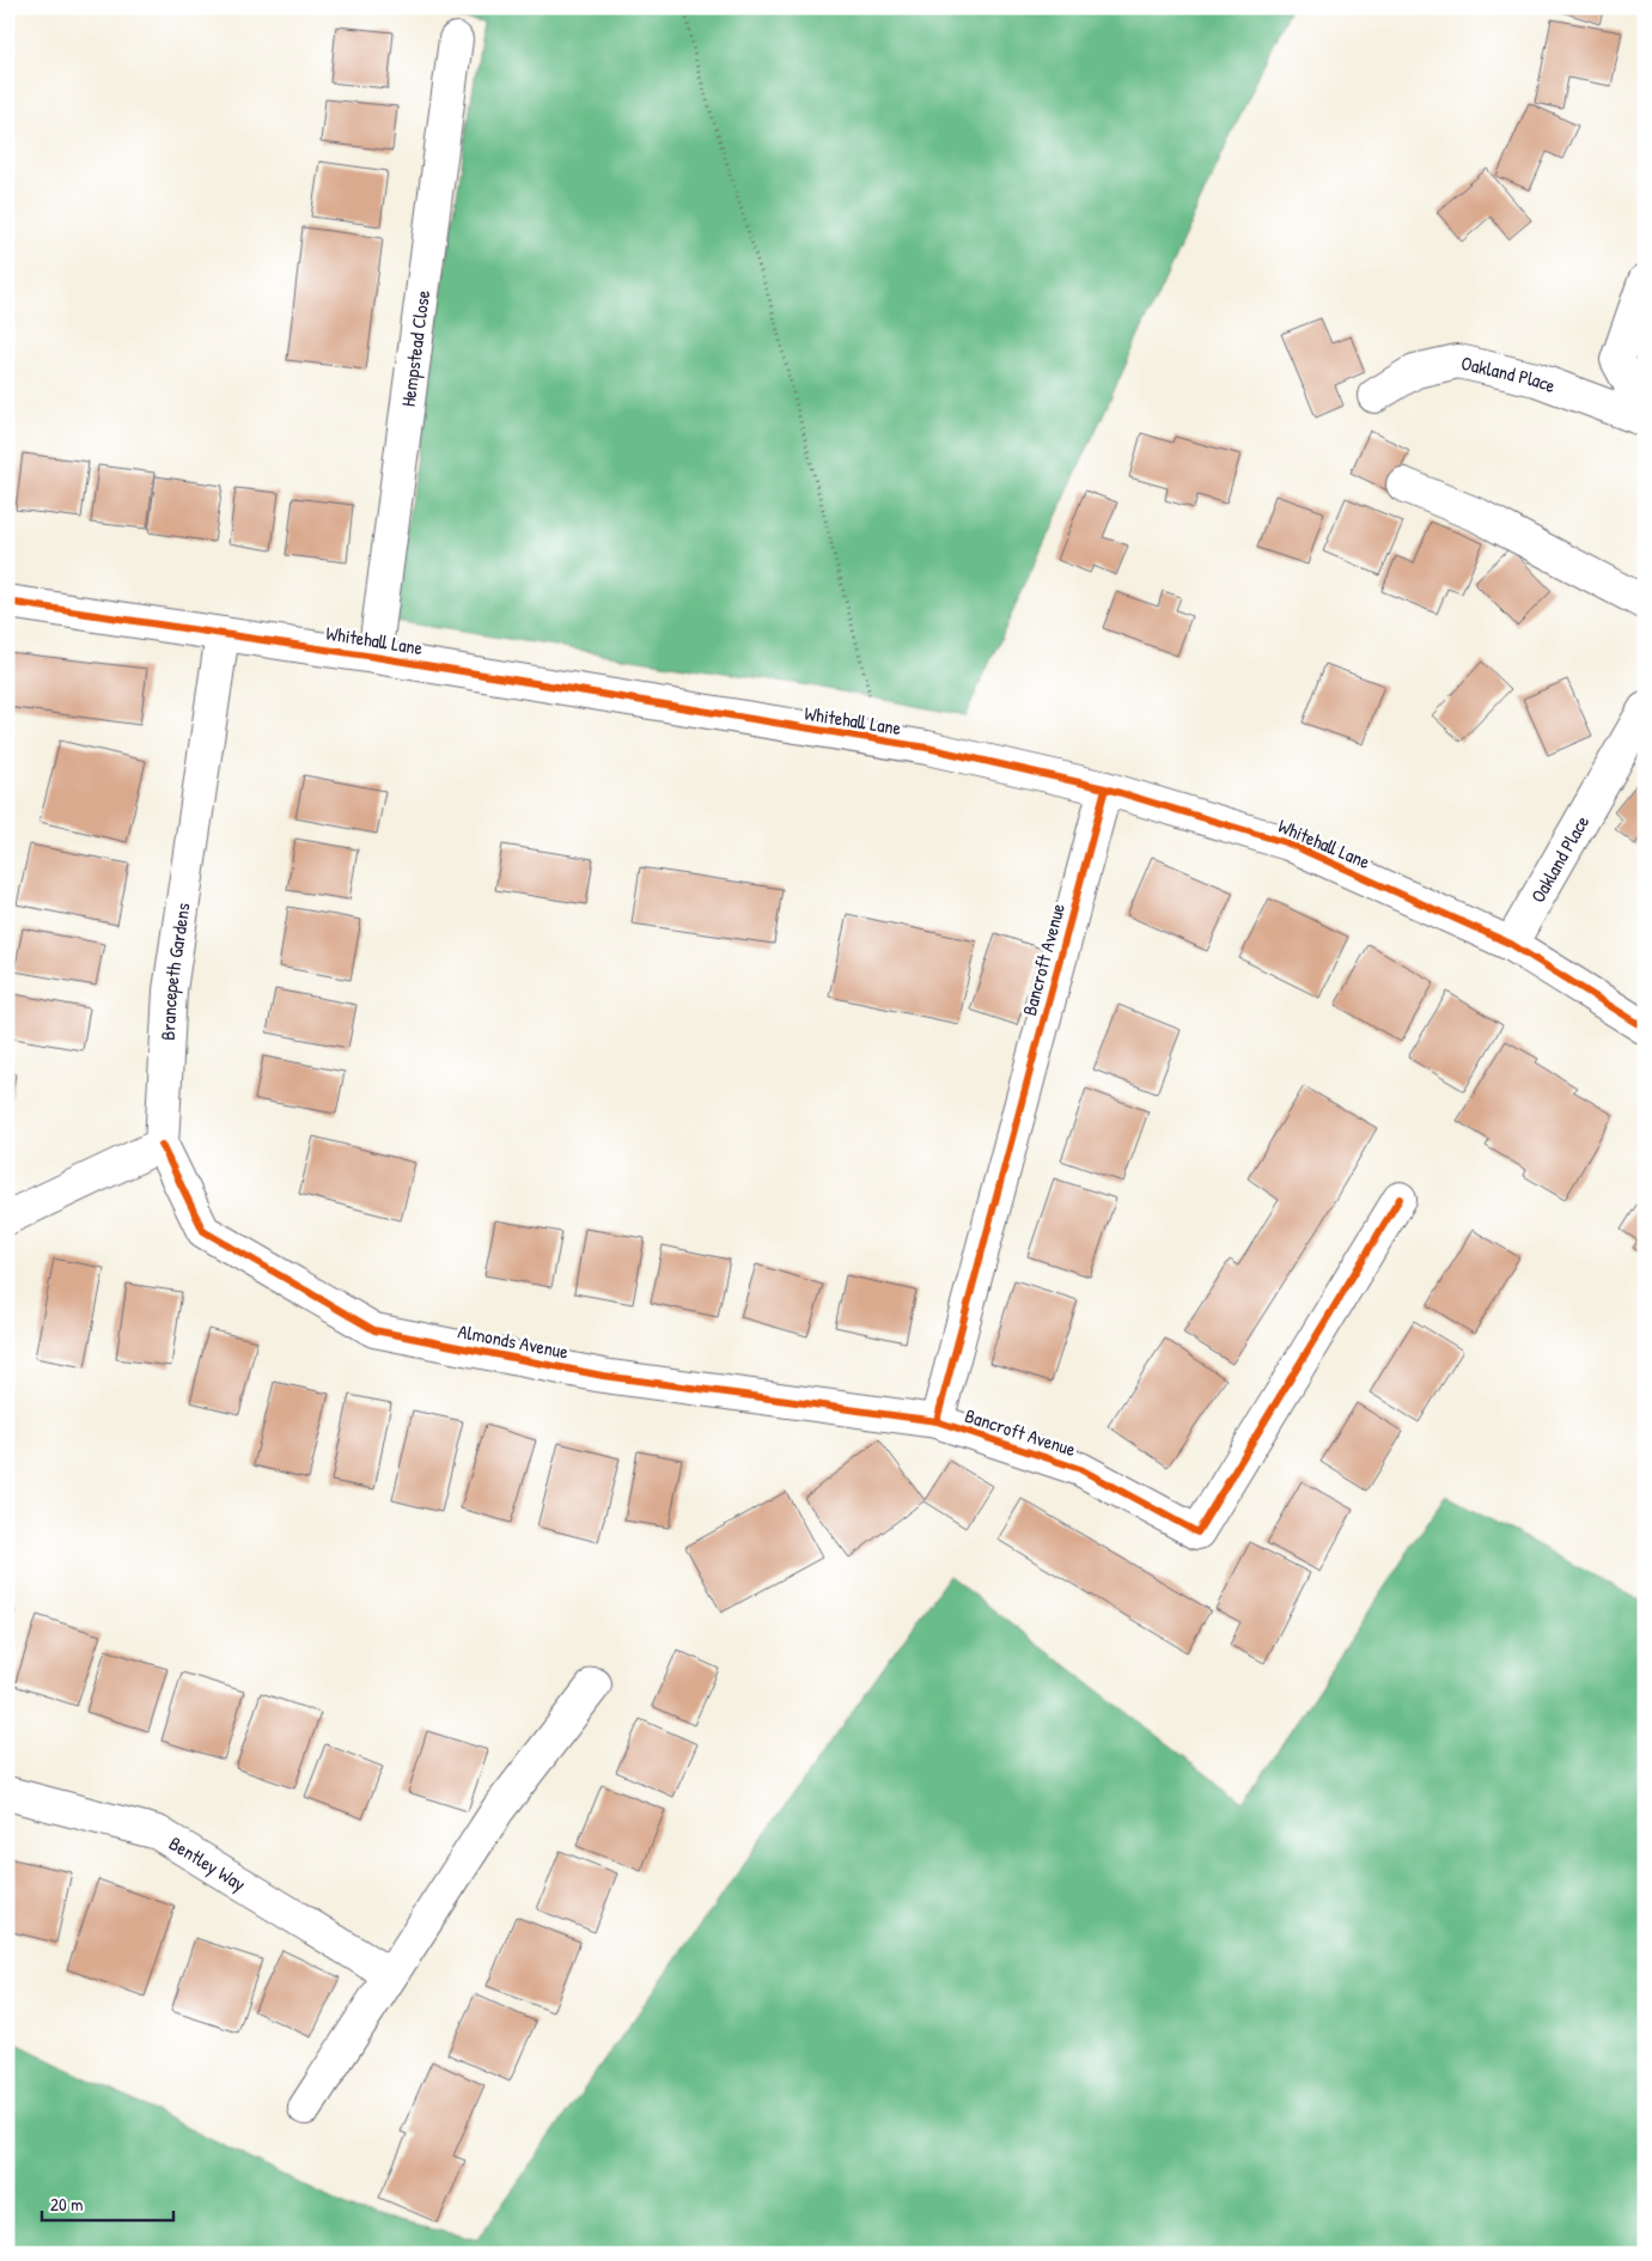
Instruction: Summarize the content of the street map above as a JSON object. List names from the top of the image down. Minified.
{"streets":{"street":["Hempstead Close","Oakland Place","Whitehall Lane","Bancroft Avenue","Brancepeth Gardens","Almonds Avenue","Bentley Way"]},"crossings":[["Hempstead Close","Whitehall Lane"],["Oakland Place","Whitehall Lane"],["Whitehall Lane","Bancroft Avenue"],["Whitehall Lane","Brancepeth Gardens"],["Bancroft Avenue","Almonds Avenue"],["Brancepeth Gardens","Almonds Avenue"]],"scale_bar":"20 m"}
